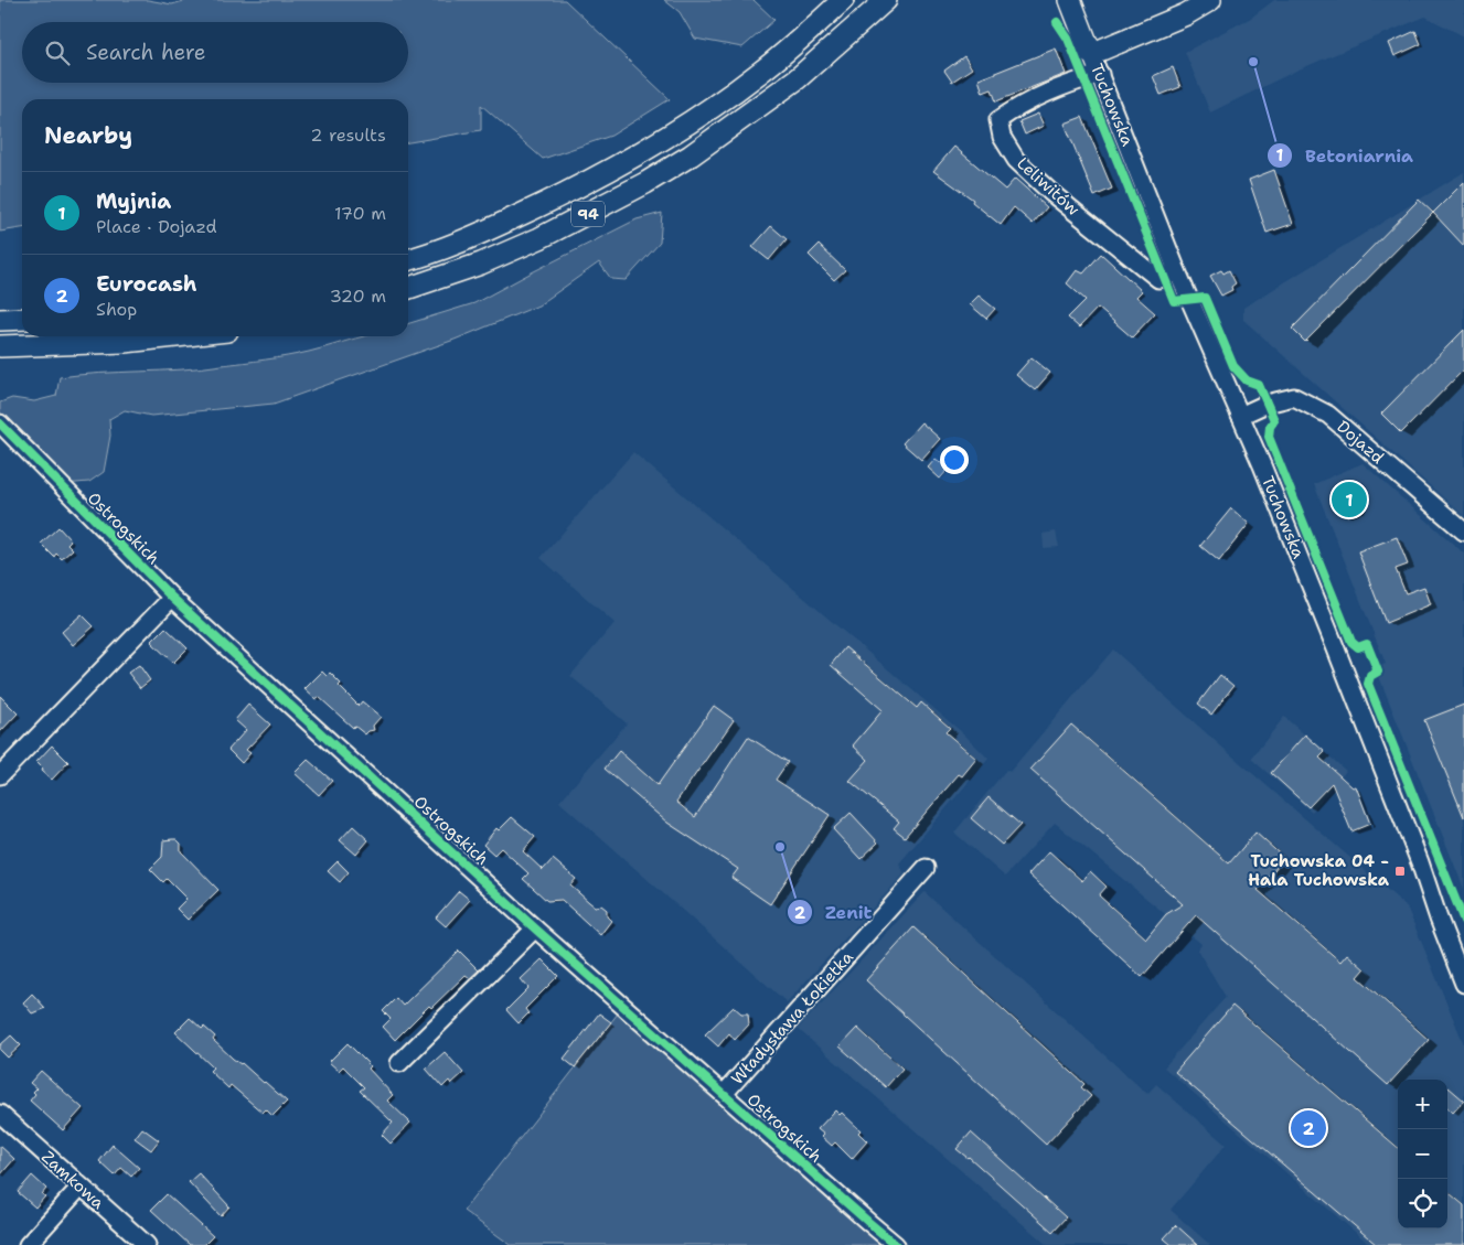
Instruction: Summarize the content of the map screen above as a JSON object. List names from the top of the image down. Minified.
{"streets":{"main road":["Tuchowska","94"],"street":["Leliwitów","Dojazd","Ostrogskich","Władysława Łokietka","Zamkowa"]},"crossings":[["Tuchowska","Leliwitów"],["Tuchowska","Dojazd"],["Ostrogskich","Władysława Łokietka"]],"places":{"other":["Betoniarnia","Zenit"],"transit":["Tuchowska 04 - Hala Tuchowska"]},"page":{"search":"Search here","heading":["Nearby","2 results"],"list":[{"mark":"1","name":"Myjnia","note":"Place · Dojazd","value":"170 m"},{"mark":"2","name":"Eurocash","note":"Shop","value":"320 m"}],"pins":["1","2"],"map_buttons":["+","−"]}}
